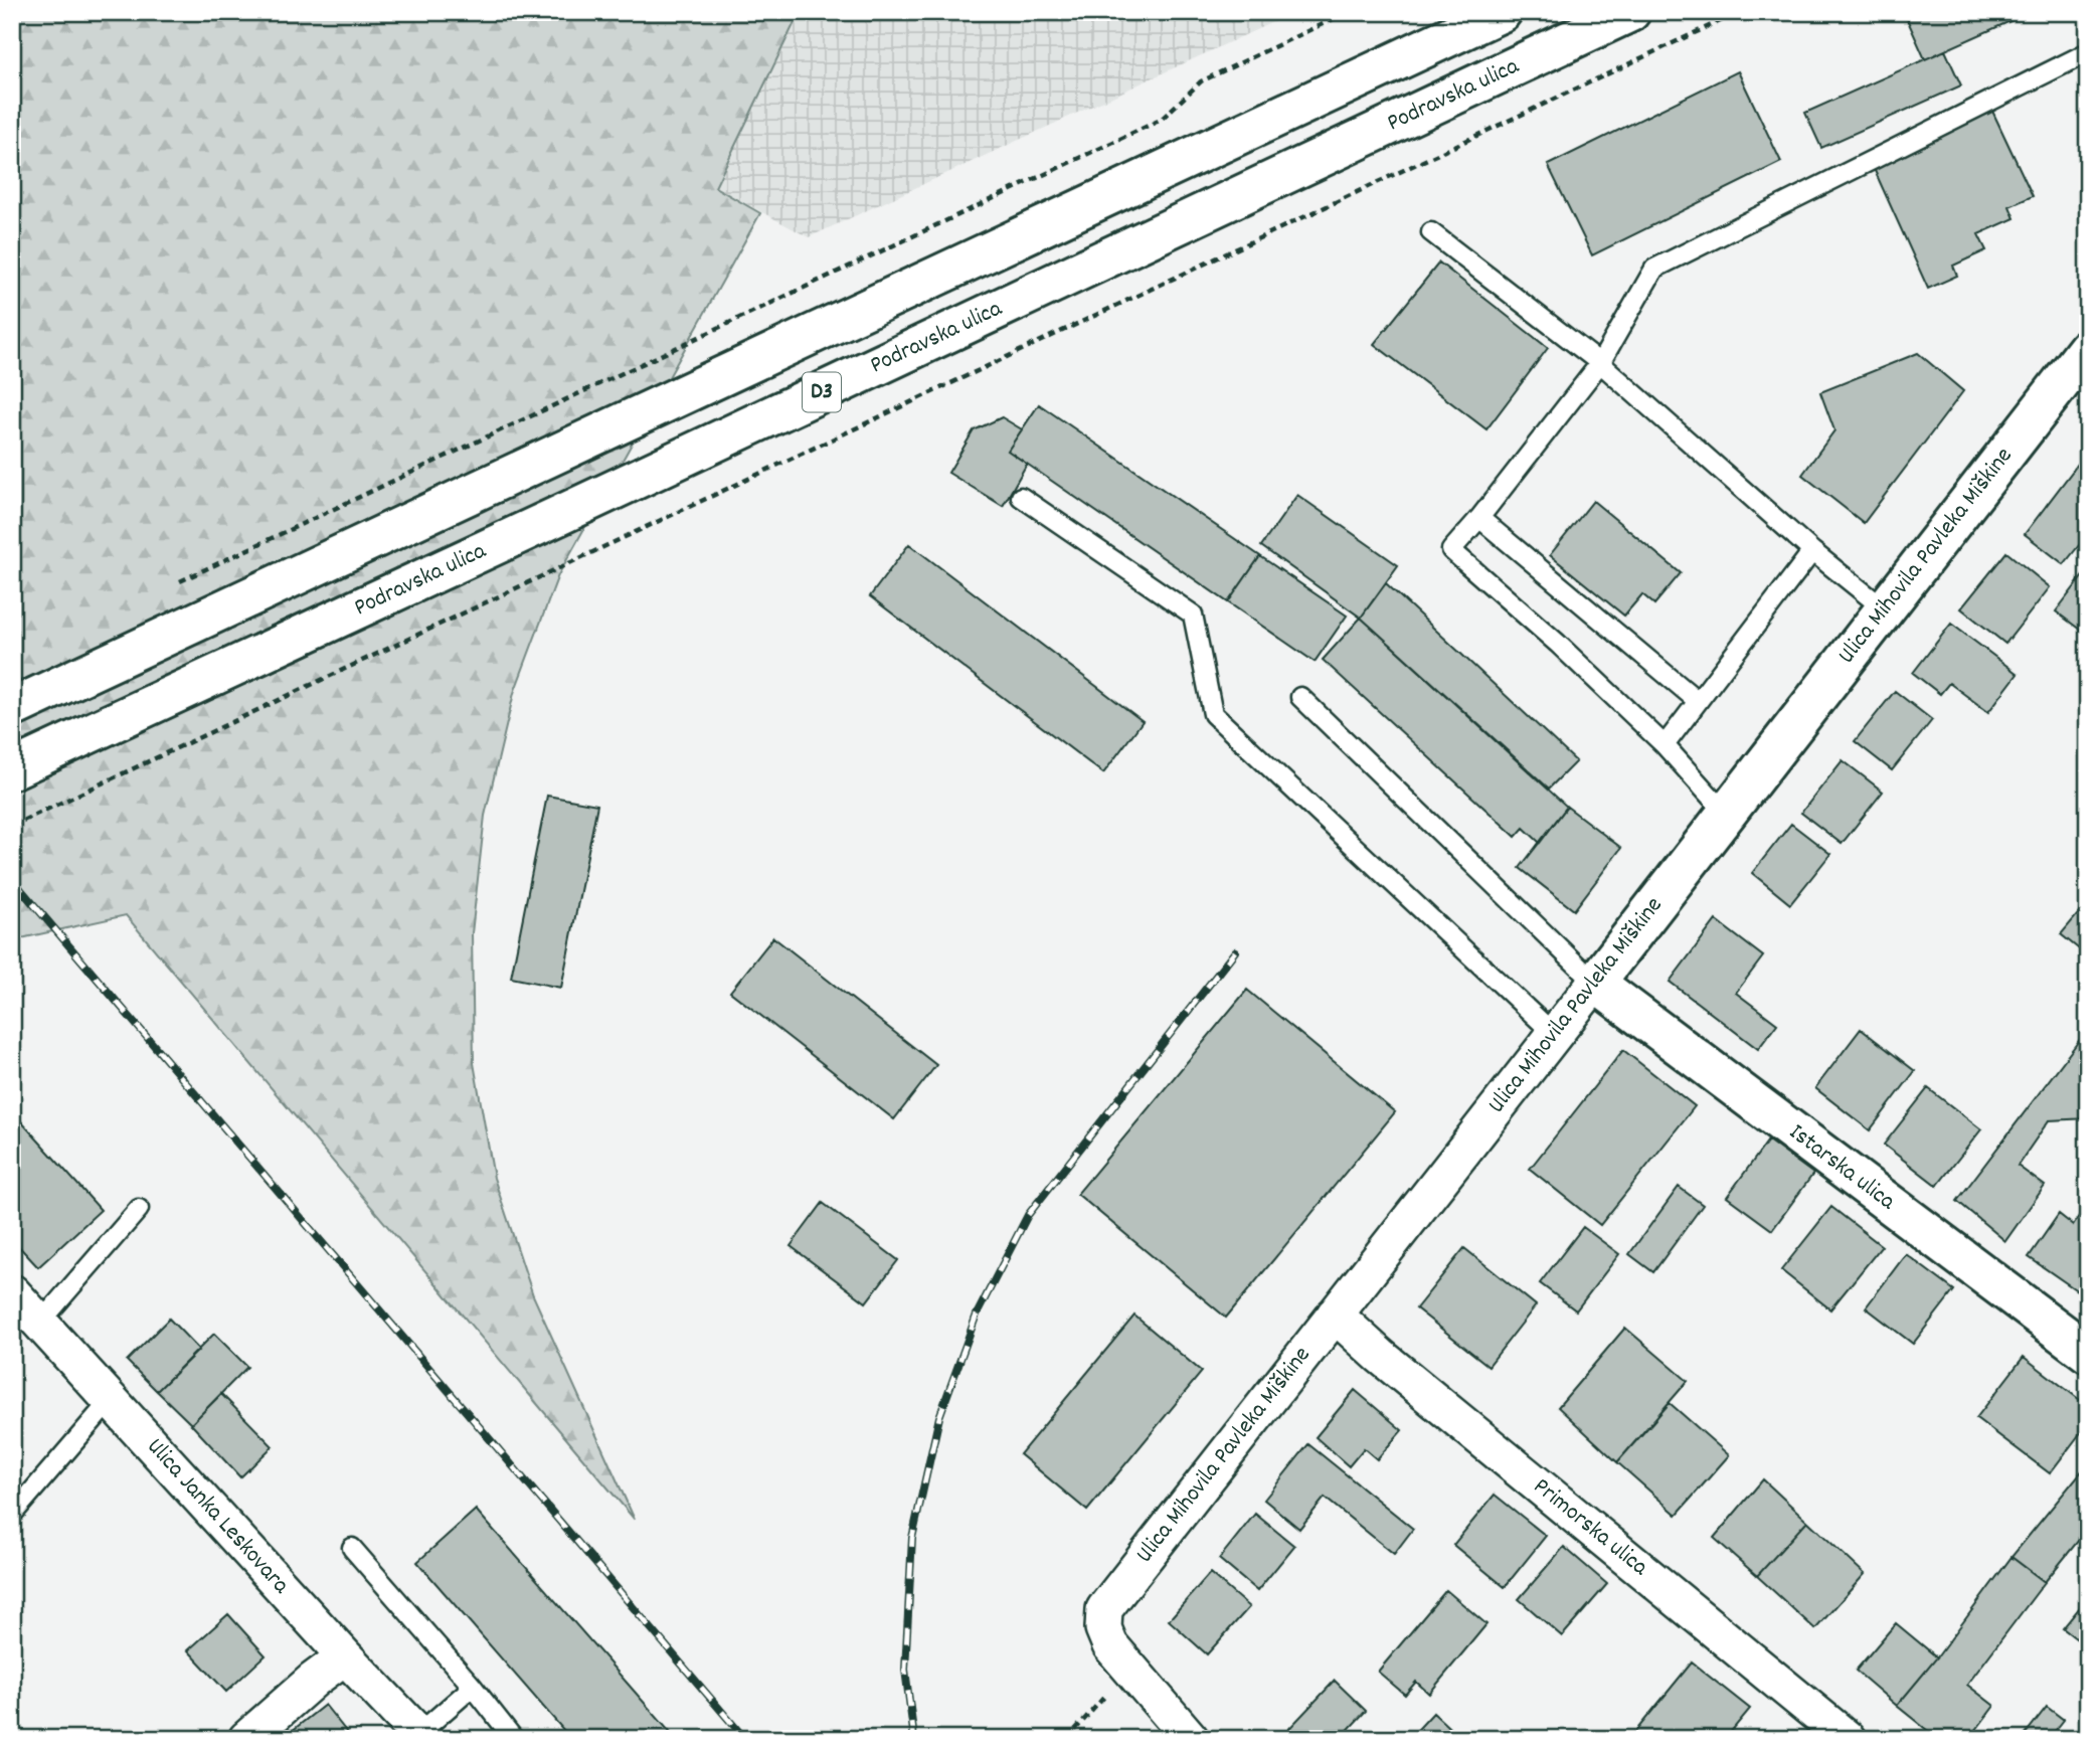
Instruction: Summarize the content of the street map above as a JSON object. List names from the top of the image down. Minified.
{"streets":{"main road":["Podravska ulica","D3","Ulica Mihovila Pavleka Miškine","Istarska ulica"],"street":["Ulica Janka Leskovara","Primorska ulica"]},"crossings":[["Ulica Mihovila Pavleka Miškine","Istarska ulica"],["Ulica Mihovila Pavleka Miškine","Primorska ulica"]]}
